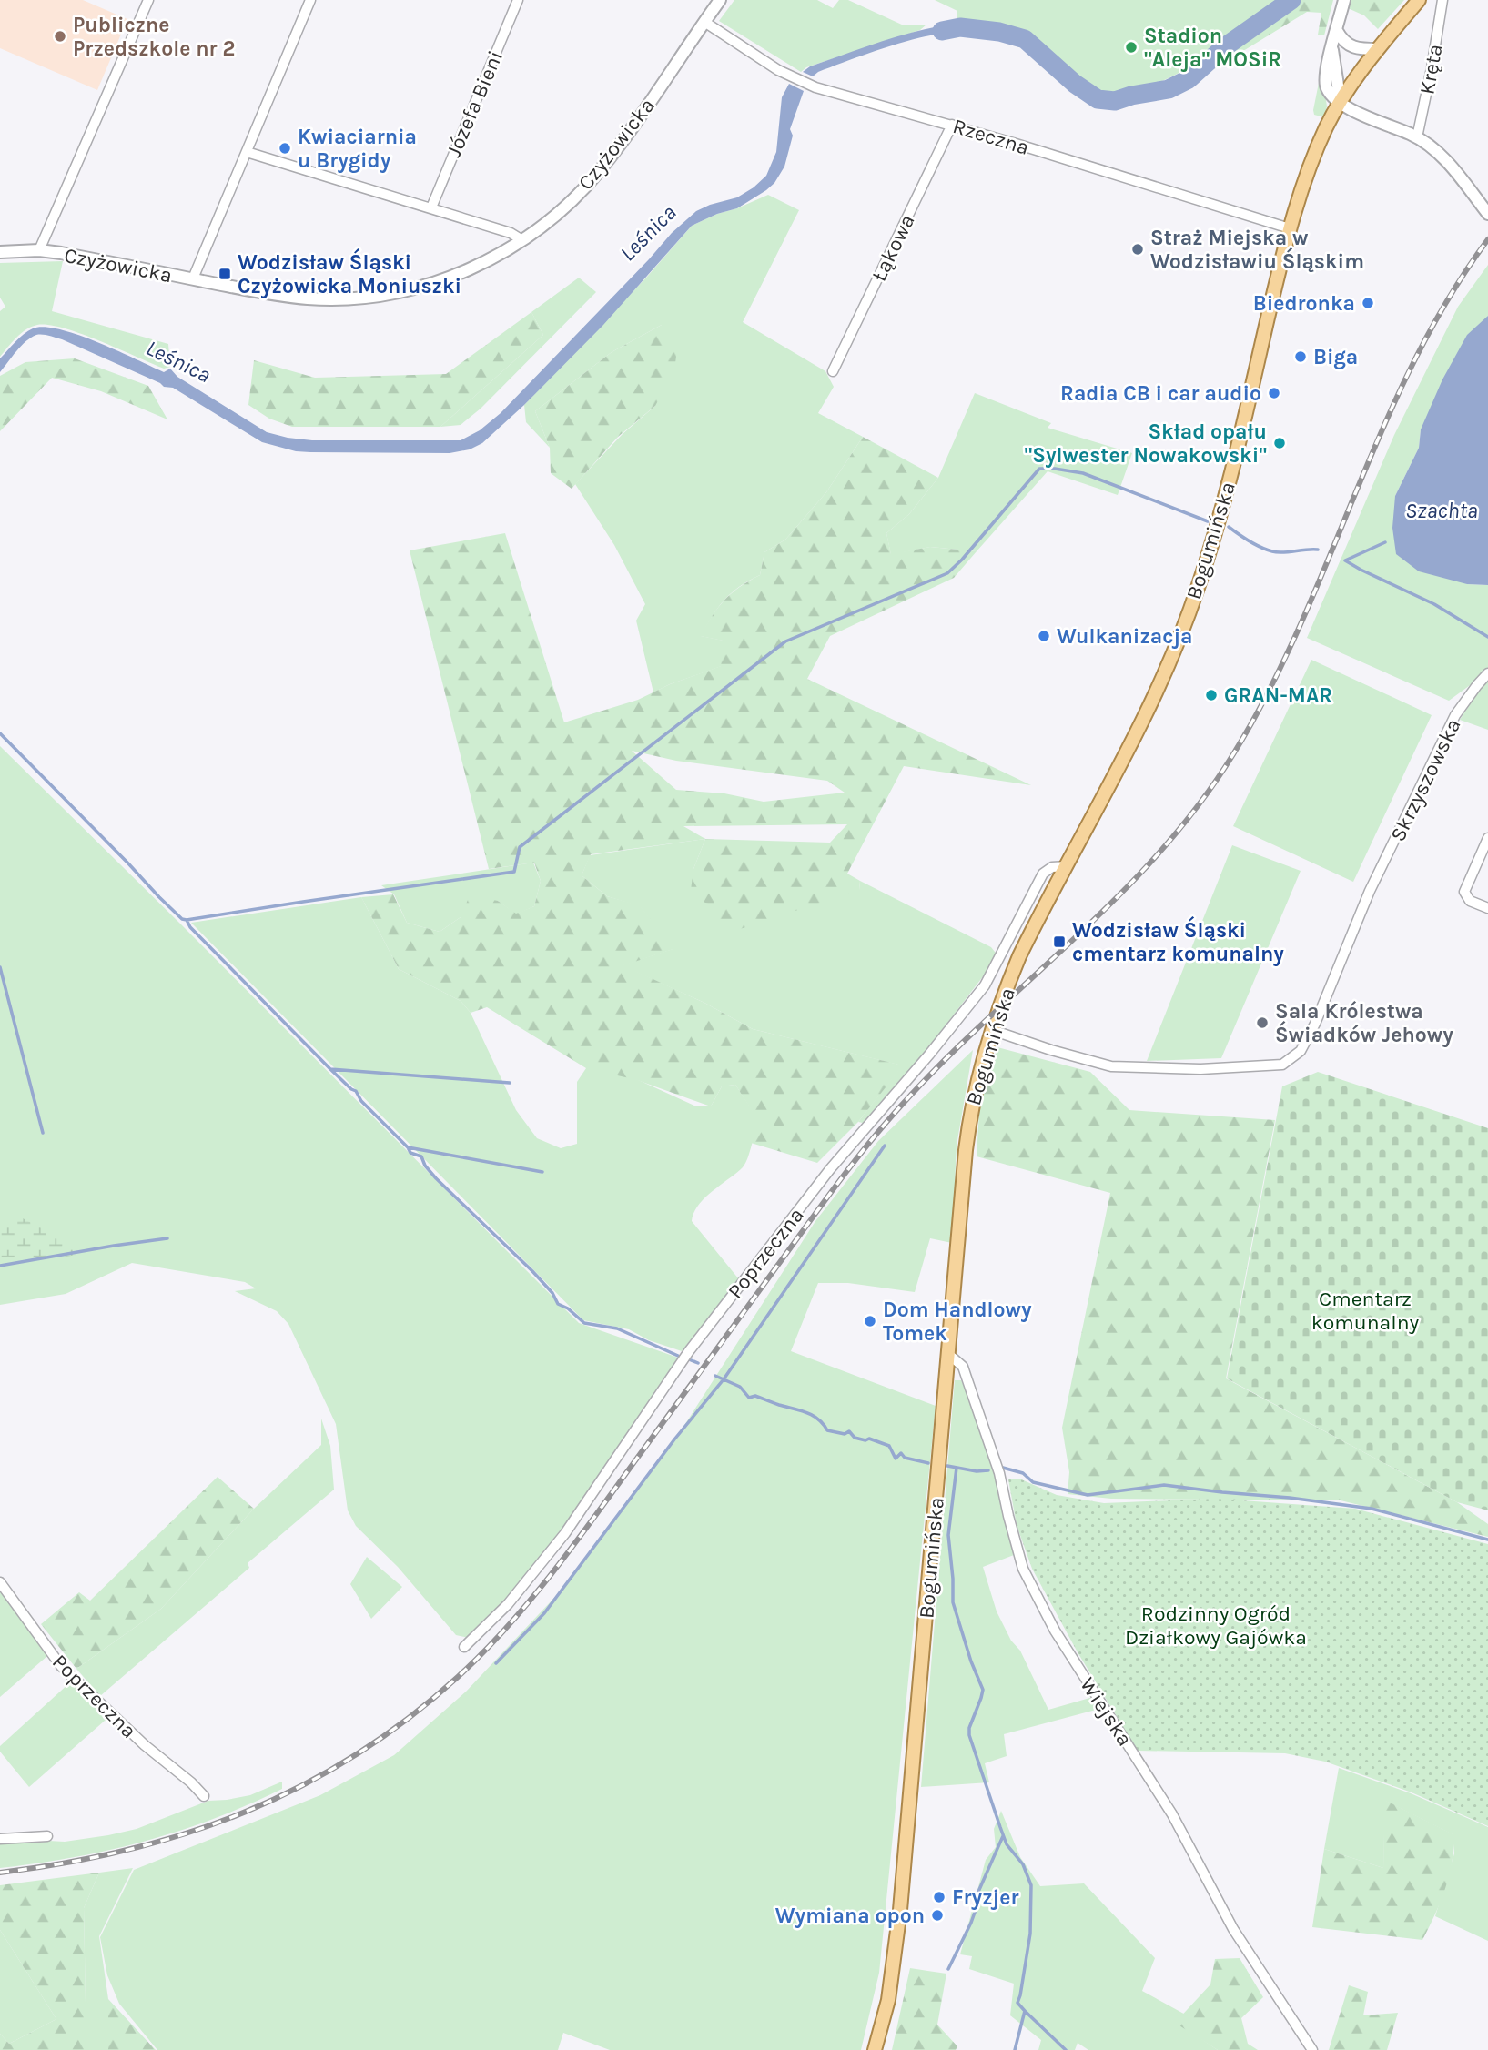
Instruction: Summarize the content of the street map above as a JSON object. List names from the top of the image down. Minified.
{"streets":{"main road":["Bogumińska"],"street":["Kręta","Józefa Bieni","Rzeczna","Czyżowicka","Łąkowa","Skrzyszowska","Poprzeczna","Wiejska"]},"crossings":[["Rzeczna","Czyżowicka"],["Rzeczna","Łąkowa"],["Rzeczna","Bogumińska"],["Bogumińska","Skrzyszowska"],["Bogumińska","Poprzeczna"],["Bogumińska","Wiejska"]],"water":["Leśnica","Szachta"],"parks":["Cmentarz komunalny","Rodzinny Ogród Działkowy Gajówka"],"places":{"other":["Publiczne Przedszkole nr 2","Stadion \"Aleja\" MOSiR","Kwiaciarnia u Brygidy","Straż Miejska w Wodzisławiu Śląskim","Biedronka","Biga","Radia CB i car audio","Skład opału \"Sylwester Nowakowski\"","Wulkanizacja","GRAN-MAR","Sala Królestwa Świadków Jehowy","Dom Handlowy Tomek","Fryzjer","Wymiana opon"],"transit":["Wodzisław Śląski Czyżowicka Moniuszki","Wodzisław Śląski cmentarz komunalny"]}}
